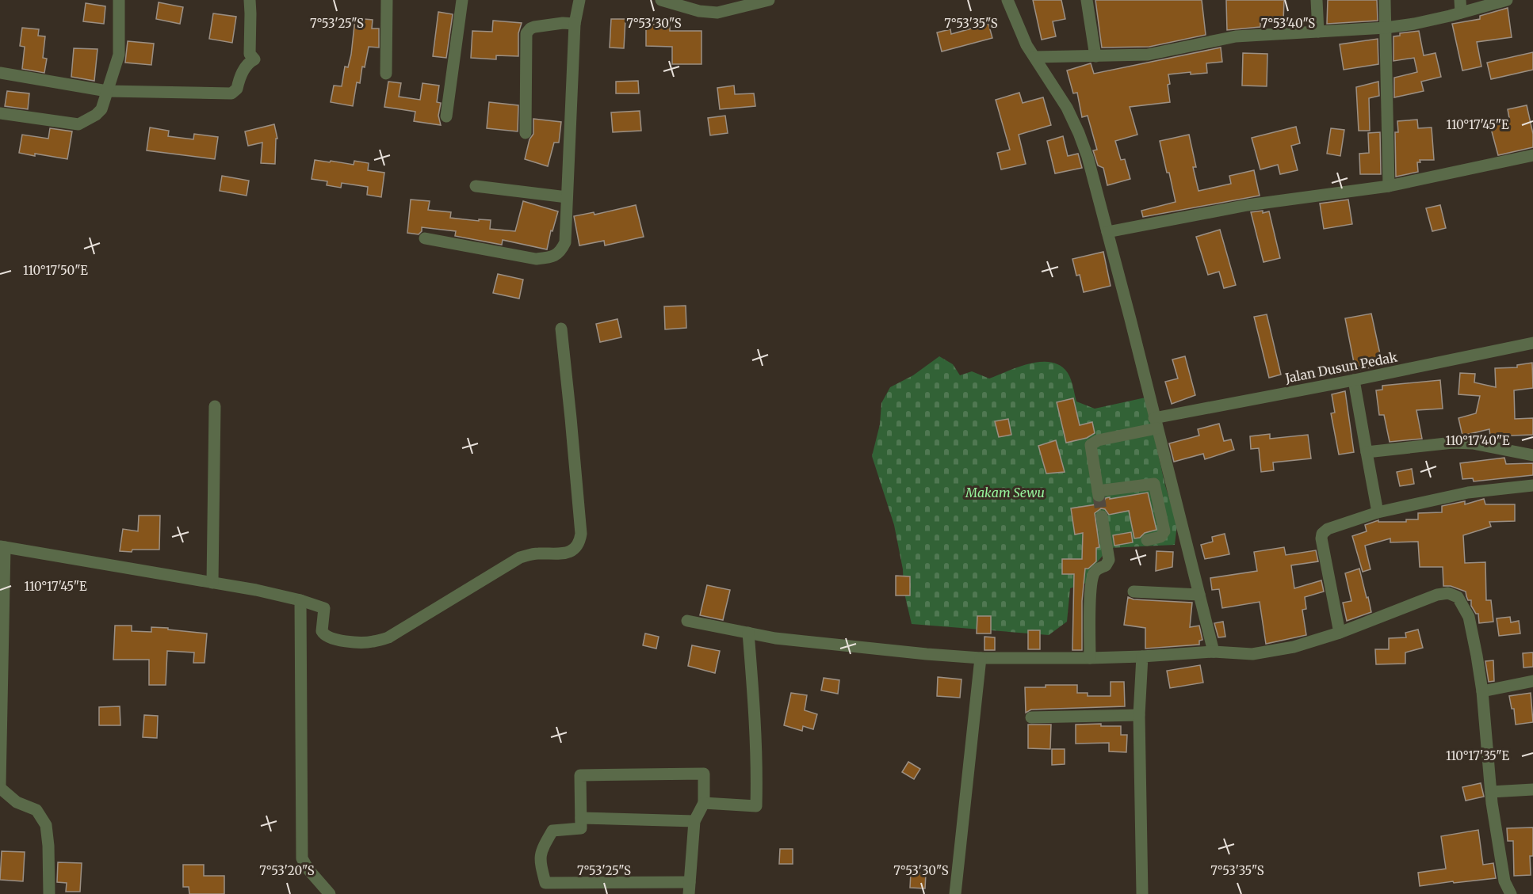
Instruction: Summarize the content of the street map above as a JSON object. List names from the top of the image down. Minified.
{"streets":{"street":["Jalan Dusun Pedak"]},"parks":["Makam Sewu"],"coordinates":["7°53'25\"S","7°53'30\"S","7°53'35\"S","7°53'40\"S","110°17'45\"E","110°17'50\"E","110°17'40\"E","110°17'35\"E","7°53'20\"S"]}
